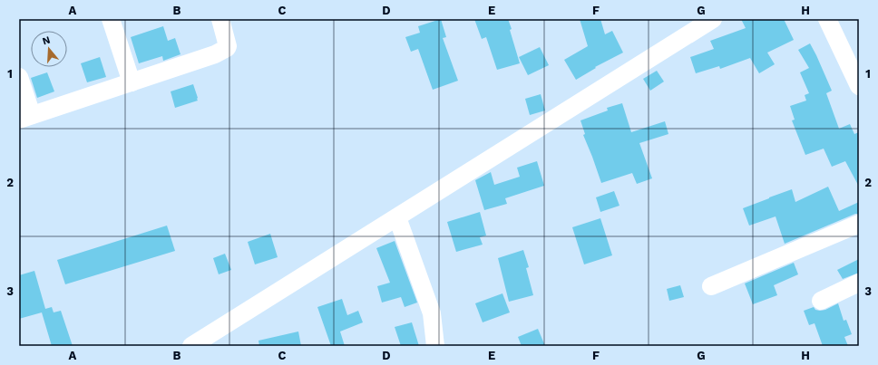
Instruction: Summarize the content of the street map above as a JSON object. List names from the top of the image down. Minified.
{"north":"top","grid":{"columns":["A","B","C","D","E","F","G","H"],"rows":["1","2","3"]}}
